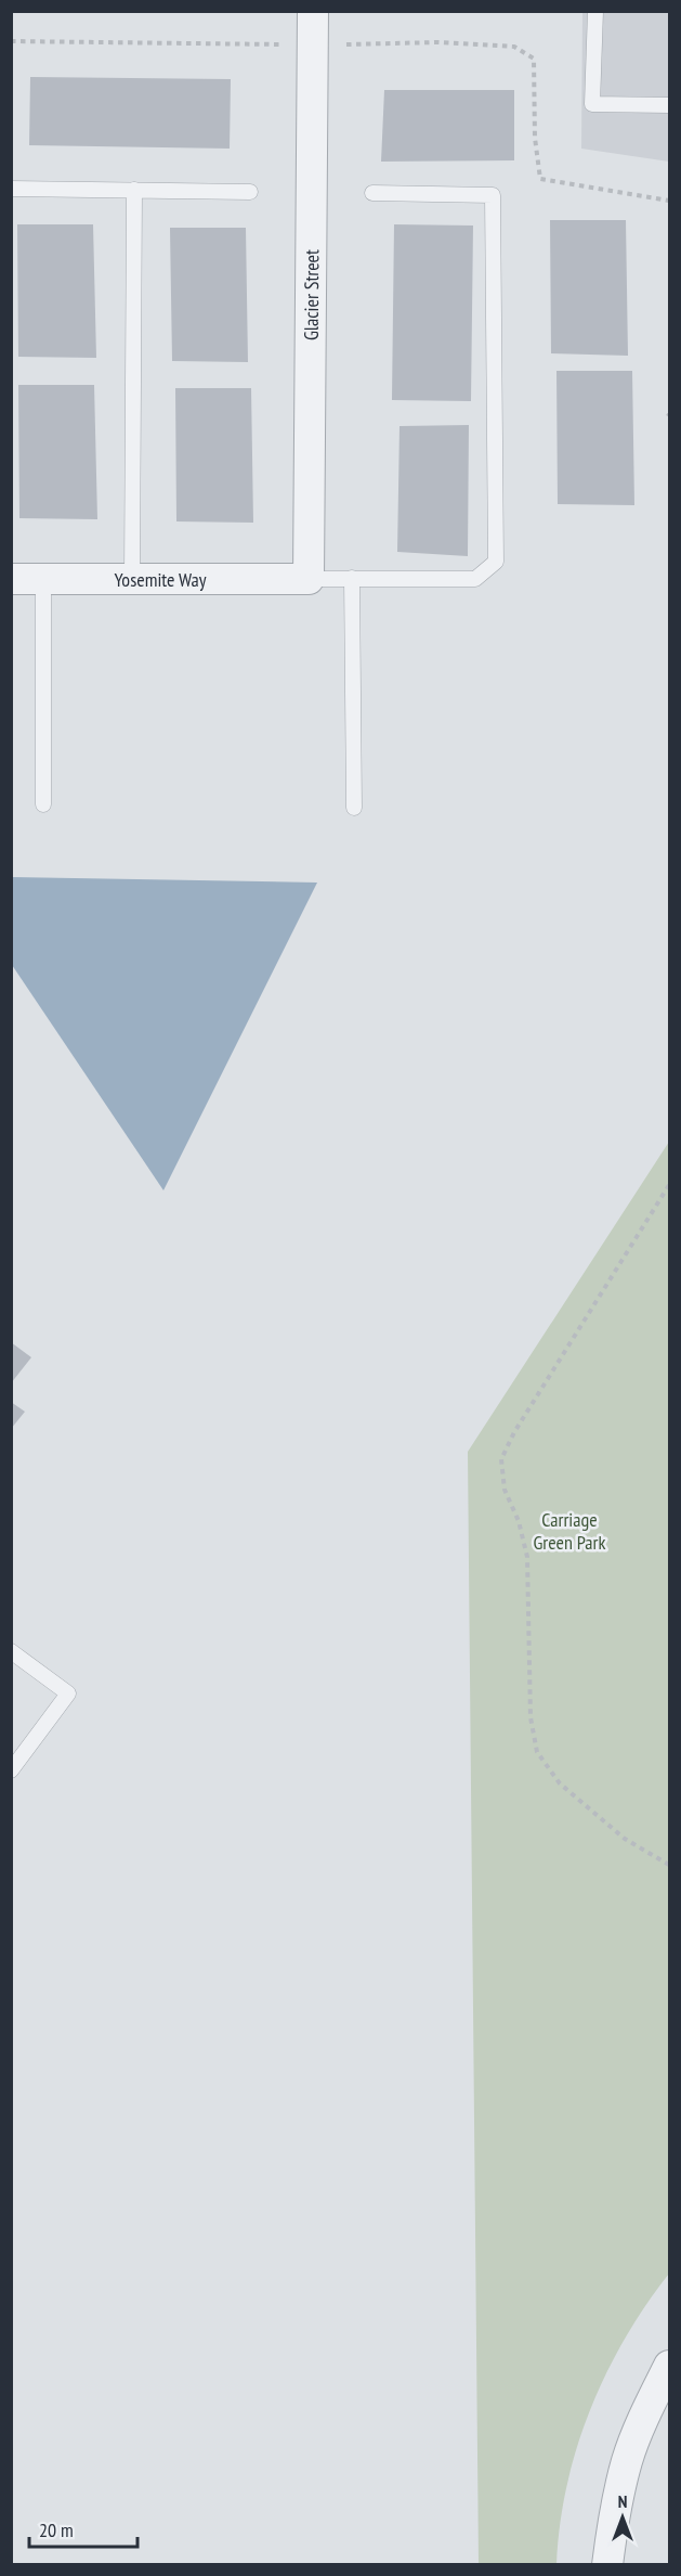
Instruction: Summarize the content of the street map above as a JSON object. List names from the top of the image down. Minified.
{"streets":{"street":["Glacier Street","Yosemite Way"]},"crossings":[["Glacier Street","Yosemite Way"]],"parks":["Carriage Green Park"],"scale_bar":"20 m","north":"top"}
